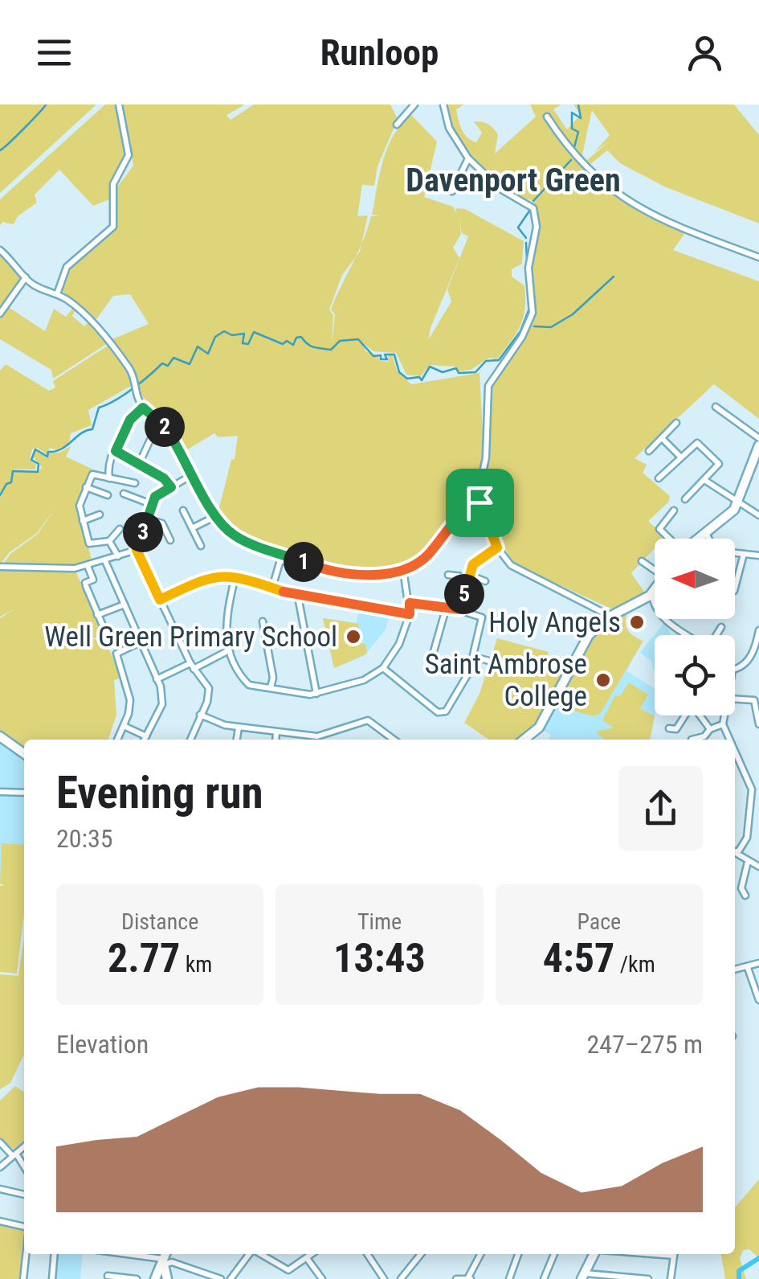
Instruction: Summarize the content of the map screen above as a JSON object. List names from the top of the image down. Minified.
{"districts":["Davenport Green"],"places":["Holy Angels","Well Green Primary School","Saint Ambrose College"],"north":"left","page":{"header":"Runloop","pins":["2","3","1","5"],"heading":["Evening run","20:35"],"stats":[["Distance","2.77 km"],["Time","13:43"],["Pace","4:57 /km"]],"chart":["Elevation","247–275 m"]}}
